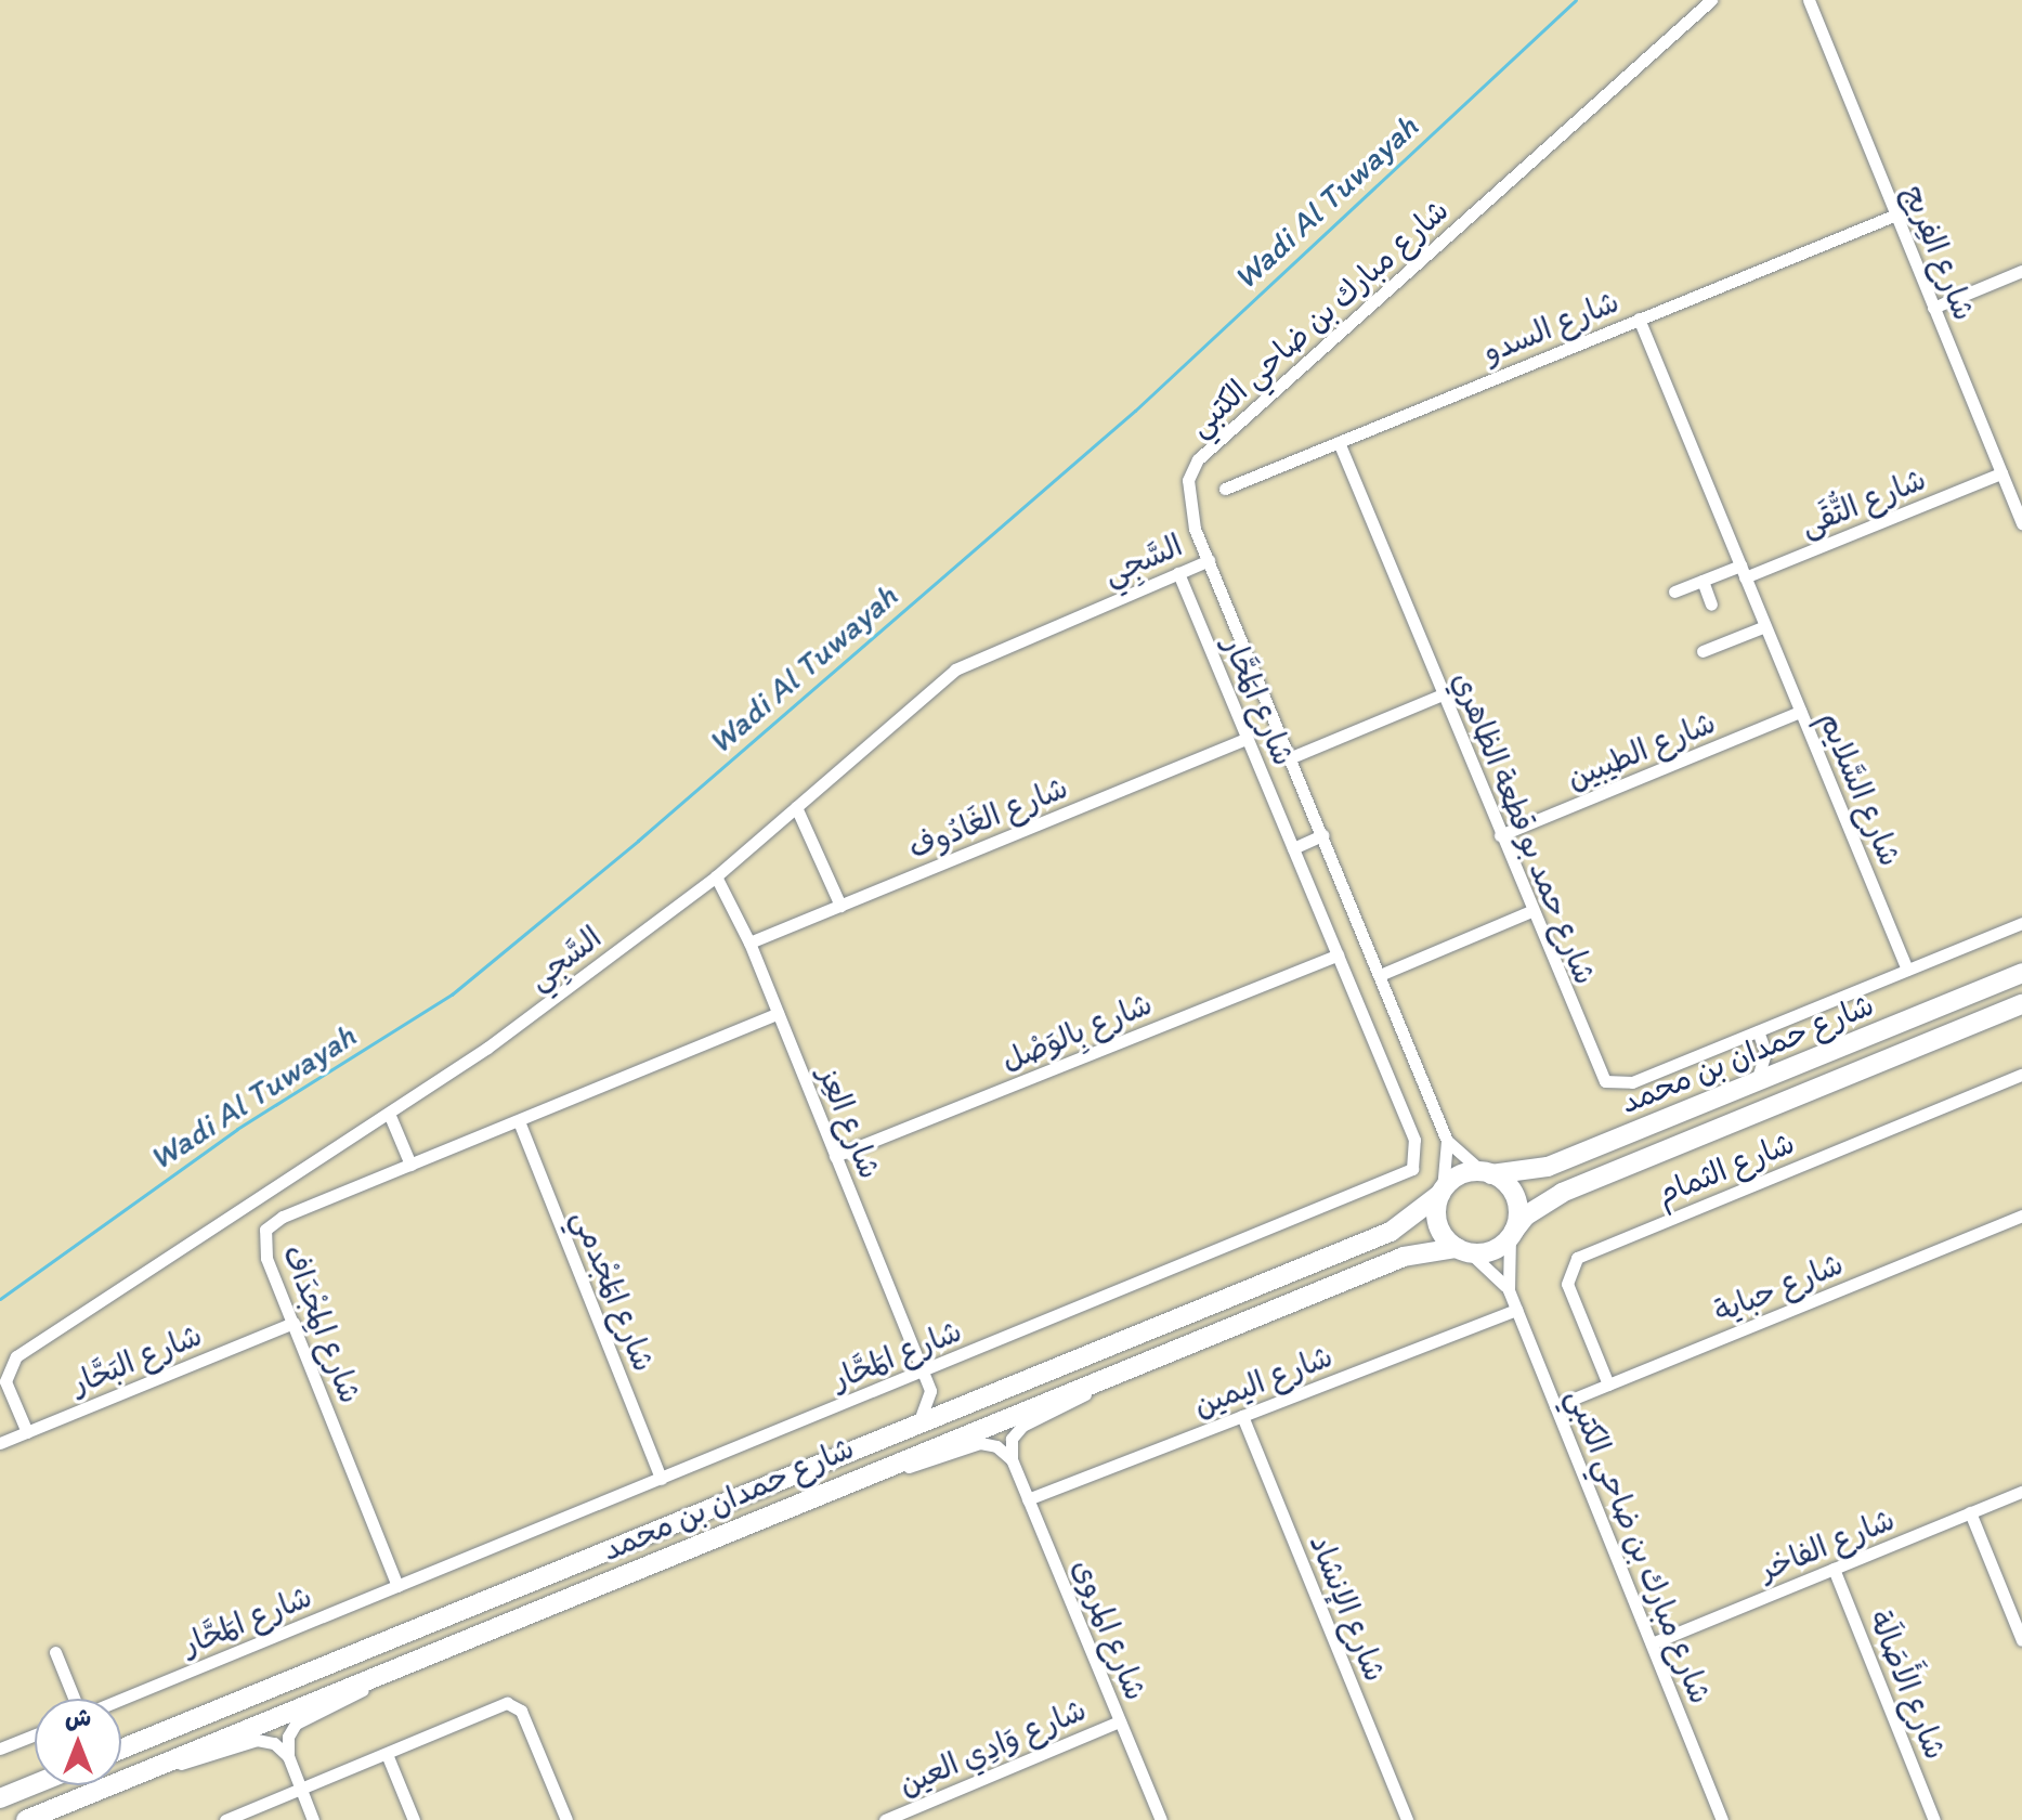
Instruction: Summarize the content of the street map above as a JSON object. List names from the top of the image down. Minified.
{"streets":{"main road":["شارع حمدان بن محمد"],"street":["شارع الفِريج","شارع مبارك بن ضاحي الكتبي","شارع السدو","شارع التُّقَى","السَّجِي","شارع المَحَّار","شارع الطيبين","شارع السَّلايم","شارع الغَادُوف","شارع حمد بو قطعة الظاهري","شارع بِالوَصْل","شارع العِز","شارع الثمام","شارع حباية","شارع المَجْدمي","شارع المِجْدَاف","شارع البَحَّار","شارع اليمين","شارع الفاخر","شارع الإنشاد","شارع المروى","شارع الأَصَالَة","شارع وَادِي العين"]},"crossings":[["شارع الفِريج","شارع السدو"],["شارع الفِريج","شارع التُّقَى"],["شارع مبارك بن ضاحي الكتبي","السَّجِي"],["شارع مبارك بن ضاحي الكتبي","شارع حمدان بن محمد"],["شارع مبارك بن ضاحي الكتبي","شارع حباية"],["شارع مبارك بن ضاحي الكتبي","شارع اليمين"],["شارع مبارك بن ضاحي الكتبي","شارع الفاخر"],["شارع السدو","شارع السَّلايم"],["شارع السدو","شارع حمد بو قطعة الظاهري"],["شارع التُّقَى","شارع السَّلايم"],["السَّجِي","شارع المَحَّار"],["السَّجِي","شارع العِز"],["السَّجِي","شارع البَحَّار"],["شارع المَحَّار","شارع الغَادُوف"],["شارع المَحَّار","شارع بِالوَصْل"],["شارع المَحَّار","شارع العِز"],["شارع المَحَّار","شارع المَجْدمي"],["شارع المَحَّار","شارع المِجْدَاف"],["شارع الطيبين","شارع السَّلايم"],["شارع الطيبين","شارع حمد بو قطعة الظاهري"],["شارع السَّلايم","شارع حمد بو قطعة الظاهري"],["شارع الغَادُوف","شارع العِز"],["شارع بِالوَصْل","شارع العِز"],["شارع العِز","شارع المِجْدَاف"],["شارع الثمام","شارع حباية"],["شارع المَجْدمي","شارع المِجْدَاف"],["شارع المِجْدَاف","شارع البَحَّار"],["شارع اليمين","شارع الإنشاد"],["شارع اليمين","شارع المروى"],["شارع الفاخر","شارع الأَصَالَة"],["شارع المروى","شارع وَادِي العين"]],"water":["Wadi Al Tuwayah"],"north":"top"}
